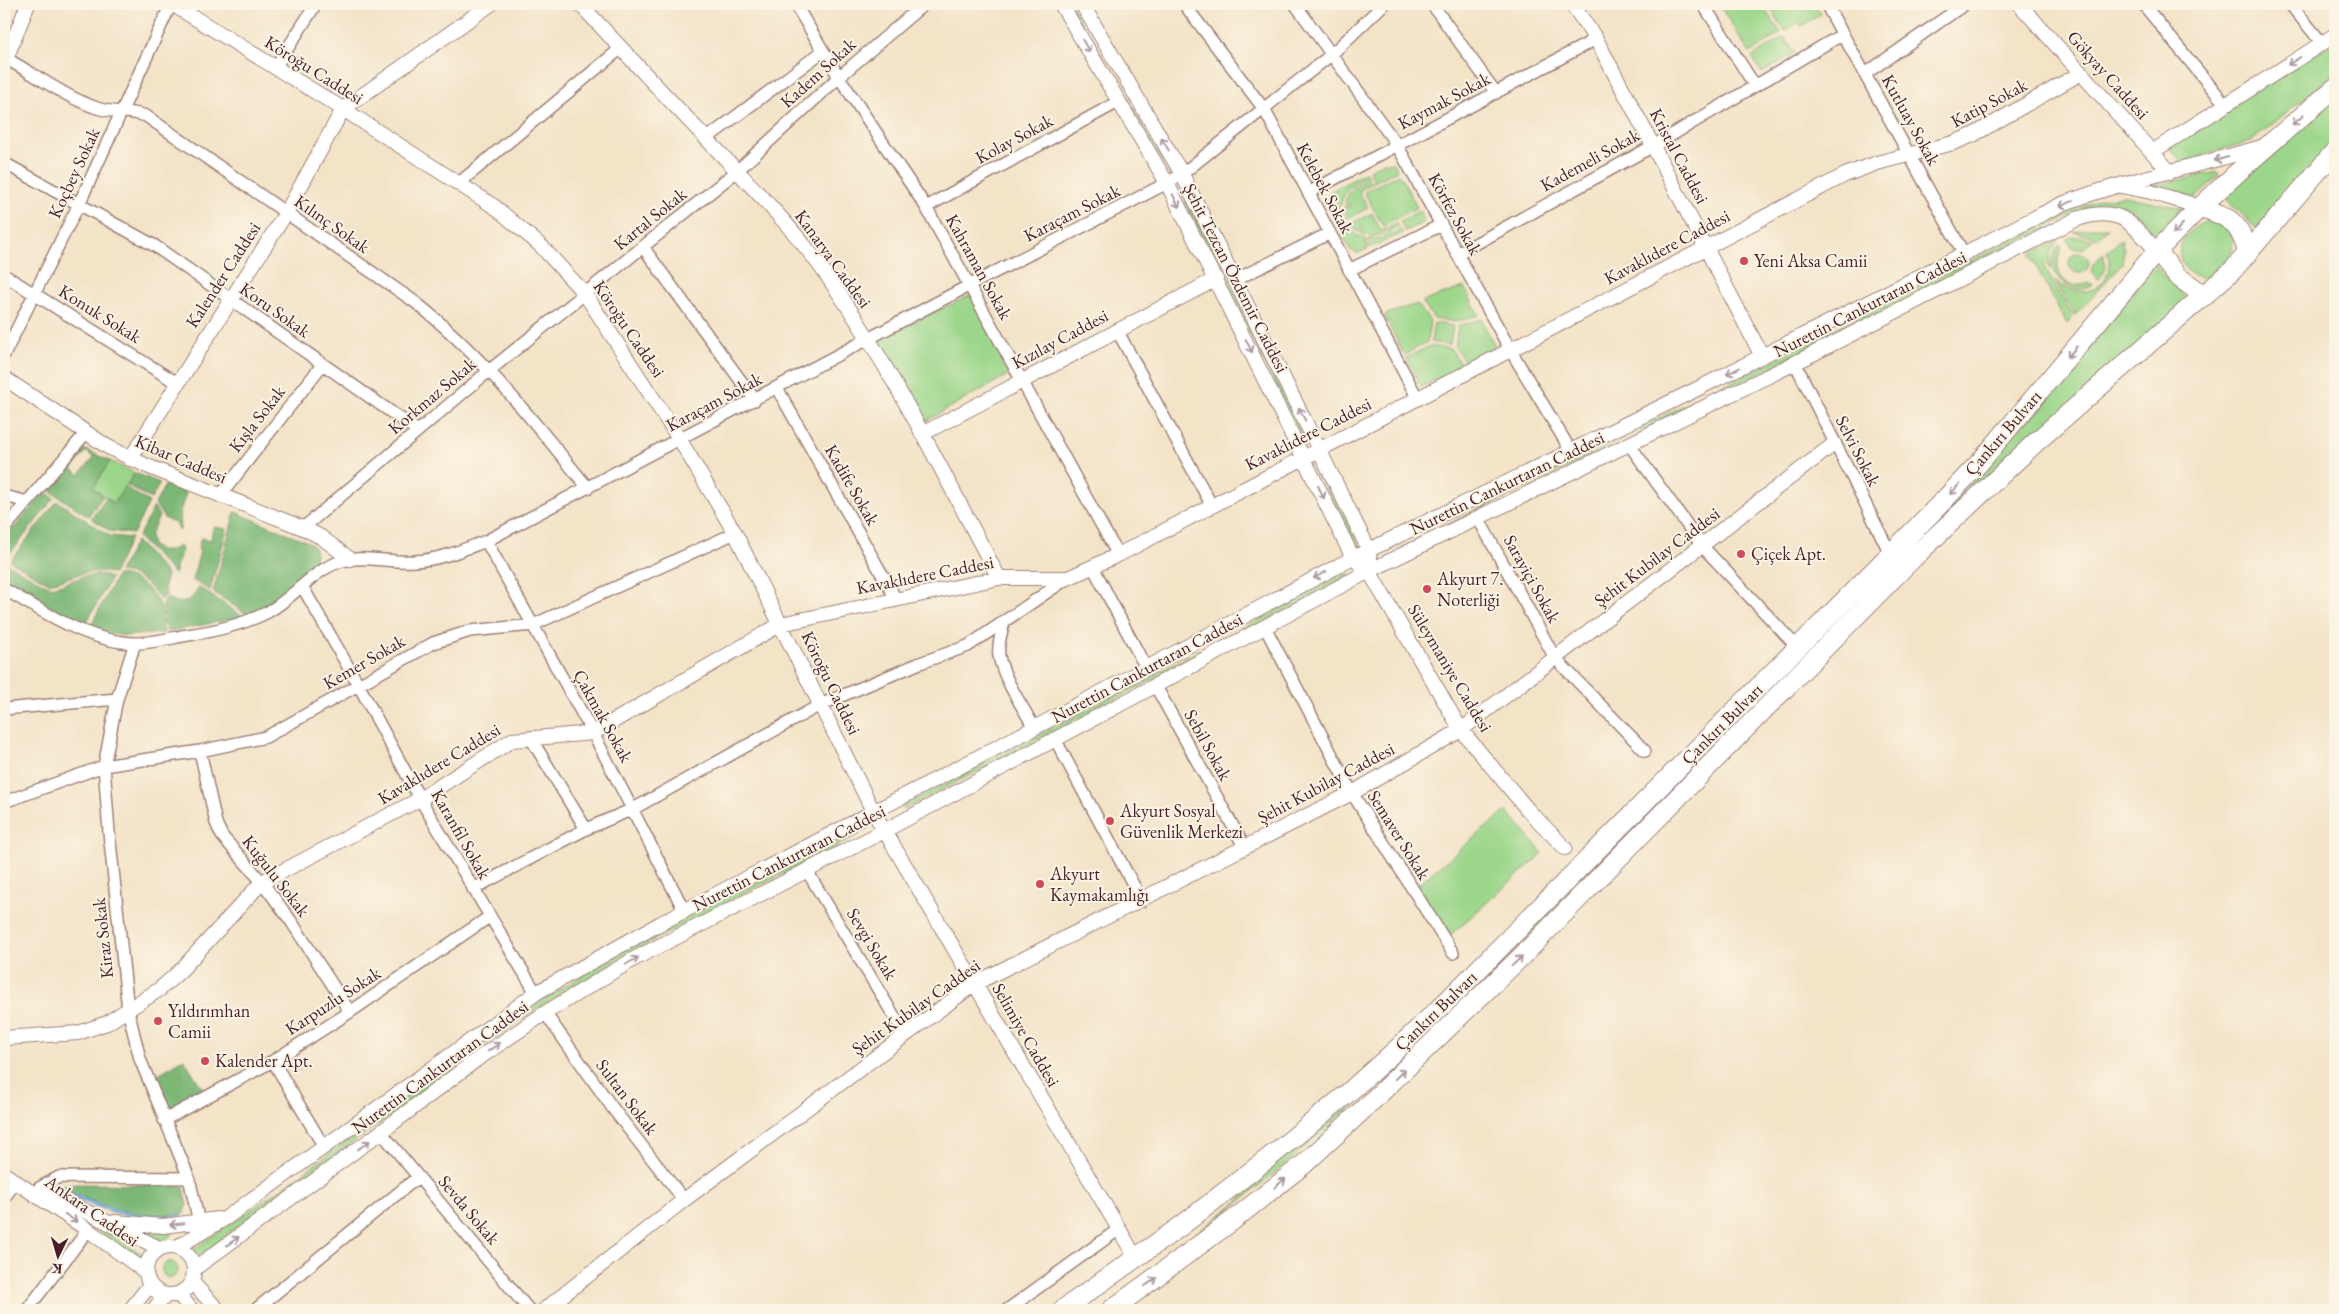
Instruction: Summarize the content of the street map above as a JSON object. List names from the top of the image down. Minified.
{"streets":{"highway":["Çankırı Bulvarı"],"street":["Köroğu Caddesi","Kadem Sokak","Gökyay Caddesi","Kaymak Sokak","Katip Sokak","Kutluay Sokak","Kolay Sokak","Kristal Caddesi","Kademeli Sokak","Koçbey Sokak","Kelebek Sokak","Karaçam Sokak","Körfez Sokak","Kartal Sokak","Kılınç Sokak","Kavaklıdere Caddesi","Kanarya Caddesi","Kahraman Sokak","Kalender Caddesi","Şehit Tezcan Özdemir Caddesi","Nurettin Cankurtaran Caddesi","Koru Sokak","Konuk Sokak","Kızılay Caddesi","Korkmaz Sokak","Kışla Sokak","Selvi Sokak","Kibar Caddesi","Kadife Sokak","Şehit Kubilay Caddesi","Sarayiçi Sokak","Kemer Sokak","Süleymaniye Caddesi","Çakmak Sokak","Sebil Sokak","Karanfil Sokak","Semaver Sokak","Kuğulu Sokak","Kiraz Sokak","Sevgi Sokak","Karpuzlu Sokak","Selimiye Caddesi","Sultan Sokak","Sevda Sokak","Ankara Caddesi"]},"crossings":[["Köroğu Caddesi","Koçbey Sokak"],["Köroğu Caddesi","Karaçam Sokak"],["Köroğu Caddesi","Kartal Sokak"],["Köroğu Caddesi","Kavaklıdere Caddesi"],["Köroğu Caddesi","Kalender Caddesi"],["Köroğu Caddesi","Nurettin Cankurtaran Caddesi"],["Köroğu Caddesi","Korkmaz Sokak"],["Köroğu Caddesi","Kemer Sokak"],["Köroğu Caddesi","Selimiye Caddesi"],["Kadem Sokak","Kartal Sokak"],["Kadem Sokak","Kanarya Caddesi"],["Kadem Sokak","Kahraman Sokak"],["Gökyay Caddesi","Katip Sokak"],["Gökyay Caddesi","Nurettin Cankurtaran Caddesi"],["Kaymak Sokak","Kristal Caddesi"],["Kaymak Sokak","Kelebek Sokak"],["Kaymak Sokak","Körfez Sokak"],["Katip Sokak","Kutluay Sokak"],["Katip Sokak","Kavaklıdere Caddesi"],["Kutluay Sokak","Kademeli Sokak"],["Kutluay Sokak","Kavaklıdere Caddesi"],["Kutluay Sokak","Nurettin Cankurtaran Caddesi"],["Kolay Sokak","Kahraman Sokak"],["Kolay Sokak","Şehit Tezcan Özdemir Caddesi"],["Kristal Caddesi","Kademeli Sokak"],["Kristal Caddesi","Kavaklıdere Caddesi"],["Kristal Caddesi","Nurettin Cankurtaran Caddesi"],["Kademeli Sokak","Körfez Sokak"],["Koçbey Sokak","Kılınç Sokak"],["Koçbey Sokak","Koru Sokak"],["Koçbey Sokak","Konuk Sokak"],["Kelebek Sokak","Karaçam Sokak"],["Kelebek Sokak","Kavaklıdere Caddesi"],["Karaçam Sokak","Körfez Sokak"],["Karaçam Sokak","Kılınç Sokak"],["Karaçam Sokak","Kanarya Caddesi"],["Karaçam Sokak","Kahraman Sokak"],["Karaçam Sokak","Şehit Tezcan Özdemir Caddesi"],["Karaçam Sokak","Kibar Caddesi"],["Karaçam Sokak","Kadife Sokak"],["Karaçam Sokak","Çakmak Sokak"],["Karaçam Sokak","Karanfil Sokak"],["Karaçam Sokak","Kiraz Sokak"],["Körfez Sokak","Kavaklıdere Caddesi"],["Körfez Sokak","Nurettin Cankurtaran Caddesi"],["Kartal Sokak","Kanarya Caddesi"],["Kartal Sokak","Korkmaz Sokak"],["Kılınç Sokak","Kalender Caddesi"],["Kılınç Sokak","Korkmaz Sokak"],["Kavaklıdere Caddesi","Kanarya Caddesi"],["Kavaklıdere Caddesi","Kahraman Sokak"],["Kavaklıdere Caddesi","Şehit Tezcan Özdemir Caddesi"],["Kavaklıdere Caddesi","Kadife Sokak"],["Kavaklıdere Caddesi","Çakmak Sokak"],["Kavaklıdere Caddesi","Karanfil Sokak"],["Kavaklıdere Caddesi","Kuğulu Sokak"],["Kavaklıdere Caddesi","Kiraz Sokak"],["Kanarya Caddesi","Kızılay Caddesi"],["Kahraman Sokak","Kızılay Caddesi"],["Kalender Caddesi","Koru Sokak"],["Kalender Caddesi","Konuk Sokak"],["Kalender Caddesi","Kibar Caddesi"],["Şehit Tezcan Özdemir Caddesi","Nurettin Cankurtaran Caddesi"],["Şehit Tezcan Özdemir Caddesi","Kızılay Caddesi"],["Şehit Tezcan Özdemir Caddesi","Süleymaniye Caddesi"],["Nurettin Cankurtaran Caddesi","Çankırı Bulvarı"],["Nurettin Cankurtaran Caddesi","Selvi Sokak"],["Nurettin Cankurtaran Caddesi","Sarayiçi Sokak"],["Nurettin Cankurtaran Caddesi","Süleymaniye Caddesi"],["Nurettin Cankurtaran Caddesi","Çakmak Sokak"],["Nurettin Cankurtaran Caddesi","Sebil Sokak"],["Nurettin Cankurtaran Caddesi","Karanfil Sokak"],["Nurettin Cankurtaran Caddesi","Semaver Sokak"],["Nurettin Cankurtaran Caddesi","Sevgi Sokak"],["Nurettin Cankurtaran Caddesi","Selimiye Caddesi"],["Nurettin Cankurtaran Caddesi","Sultan Sokak"],["Nurettin Cankurtaran Caddesi","Sevda Sokak"],["Nurettin Cankurtaran Caddesi","Ankara Caddesi"],["Koru Sokak","Korkmaz Sokak"],["Koru Sokak","Kışla Sokak"],["Korkmaz Sokak","Kibar Caddesi"],["Kışla Sokak","Kibar Caddesi"],["Çankırı Bulvarı","Selvi Sokak"],["Çankırı Bulvarı","Selimiye Caddesi"],["Selvi Sokak","Şehit Kubilay Caddesi"],["Şehit Kubilay Caddesi","Sarayiçi Sokak"],["Şehit Kubilay Caddesi","Süleymaniye Caddesi"],["Şehit Kubilay Caddesi","Sebil Sokak"],["Şehit Kubilay Caddesi","Semaver Sokak"],["Şehit Kubilay Caddesi","Sevgi Sokak"],["Şehit Kubilay Caddesi","Selimiye Caddesi"],["Şehit Kubilay Caddesi","Sultan Sokak"],["Kemer Sokak","Çakmak Sokak"],["Kemer Sokak","Karanfil Sokak"],["Kemer Sokak","Kuğulu Sokak"],["Kemer Sokak","Kiraz Sokak"],["Karanfil Sokak","Karpuzlu Sokak"],["Kuğulu Sokak","Karpuzlu Sokak"],["Kiraz Sokak","Karpuzlu Sokak"],["Kiraz Sokak","Ankara Caddesi"]],"places":["Yeni Aksa Camii","Çiçek Apt.","Akyurt 7. Noterliği","Akyurt Sosyal Güvenlik Merkezi","Akyurt Kaymakamlığı","Yıldırımhan Camii","Kalender Apt."],"north":"bottom"}
